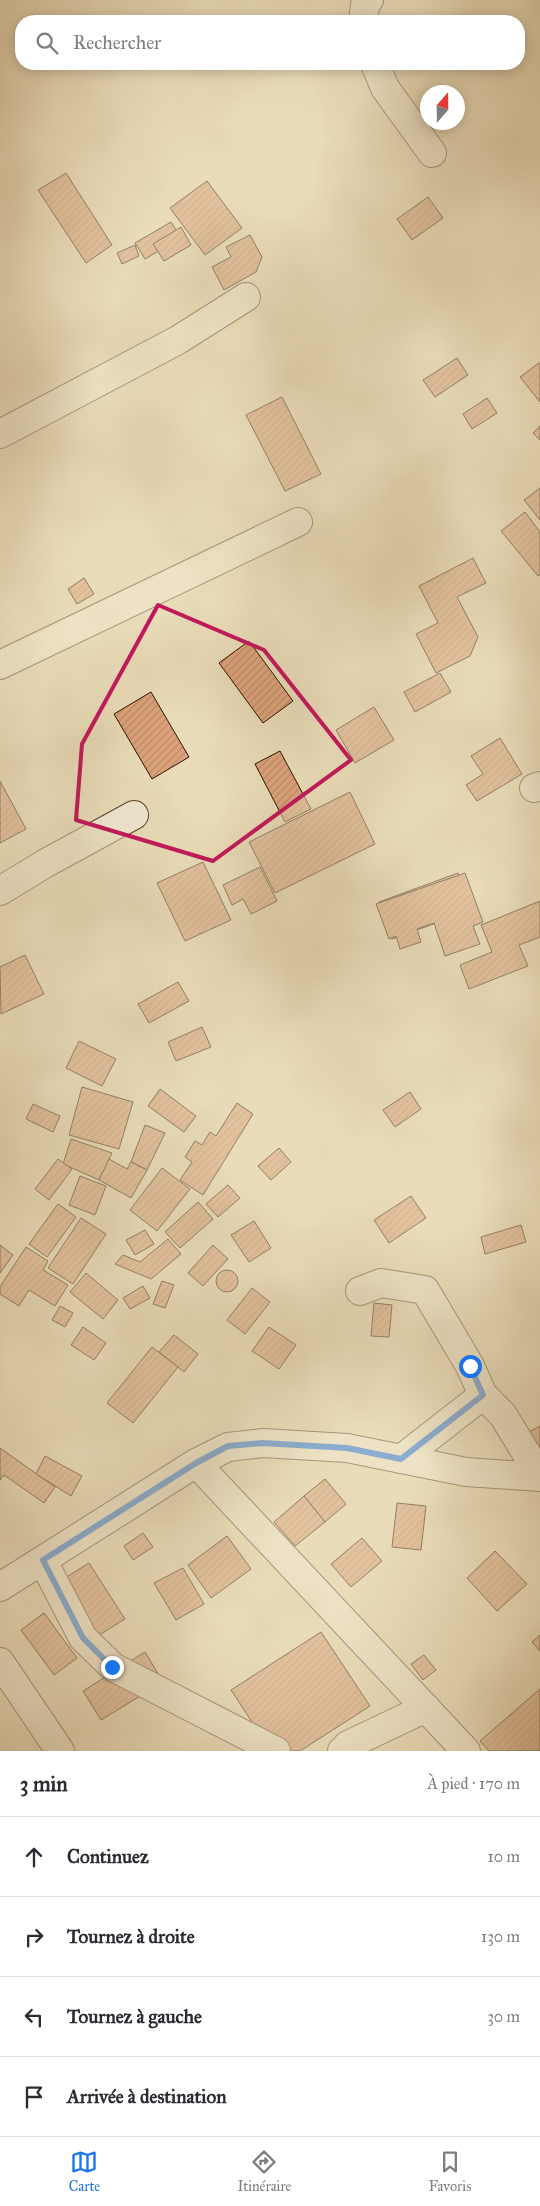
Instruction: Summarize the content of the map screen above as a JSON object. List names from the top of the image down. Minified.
{"north":"top","page":{"search":"Rechercher","heading":["3 min","À pied · 170 m"],"list":[["Continuez","10 m"],["Tournez à droite","130 m"],["Tournez à gauche","30 m"],"Arrivée à destination"],"nav":["Carte","Itinéraire","Favoris"]}}
